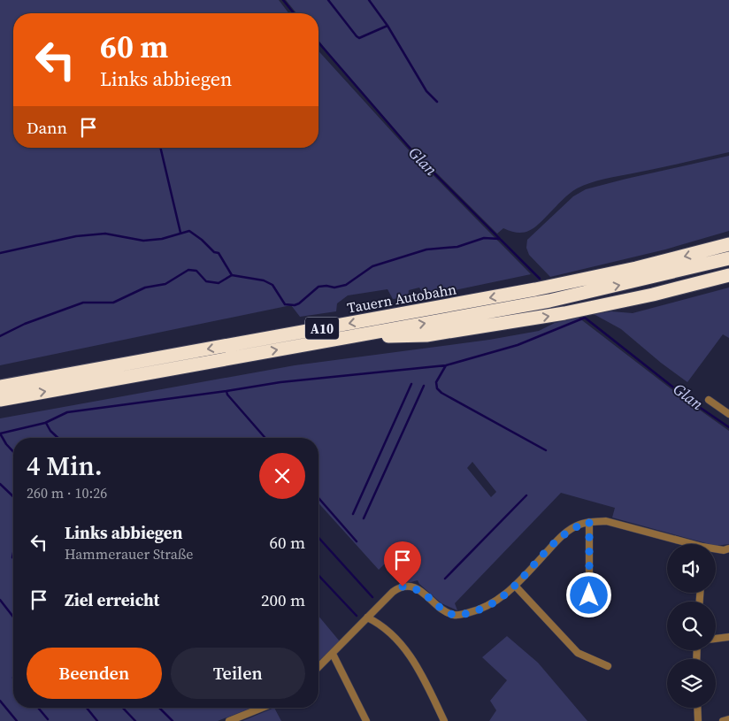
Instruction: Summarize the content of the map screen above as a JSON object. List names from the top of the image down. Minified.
{"streets":{"highway":["Tauern Autobahn","A10"]},"crossings":[["Tauern Autobahn","A10"]],"water":["Glan"],"page":{"turn":["60 m","Links abbiegen"],"then":"Dann","heading":["4 Min.","260 m · 10:26"],"list":[{"name":"Links abbiegen","note":"Hammerauer Straße","value":"60 m"},{"name":"Ziel erreicht","value":"200 m"}],"buttons":["Beenden","Teilen"]}}
